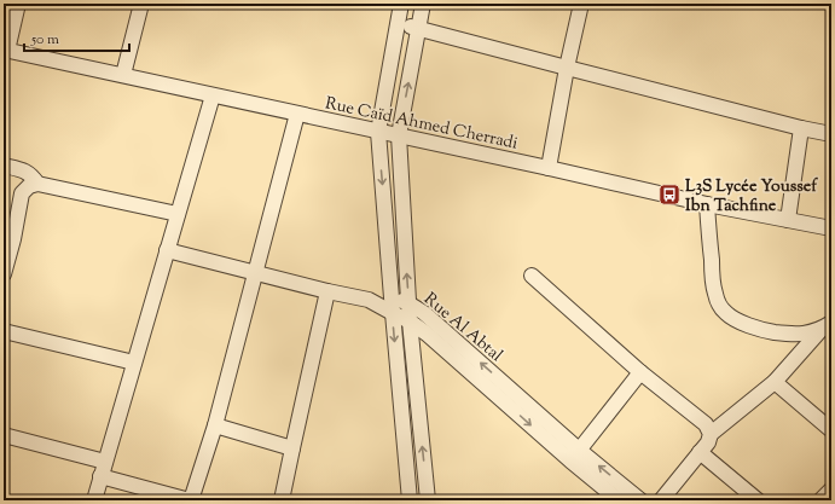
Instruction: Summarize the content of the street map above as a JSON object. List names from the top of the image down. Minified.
{"streets":{"street":["Rue Caïd Ahmed Cherradi","Rue Al Abtal"]},"places":{"bus stop":["L3S Lycée Youssef Ibn Tachfine"]},"scale_bar":"50 m"}
